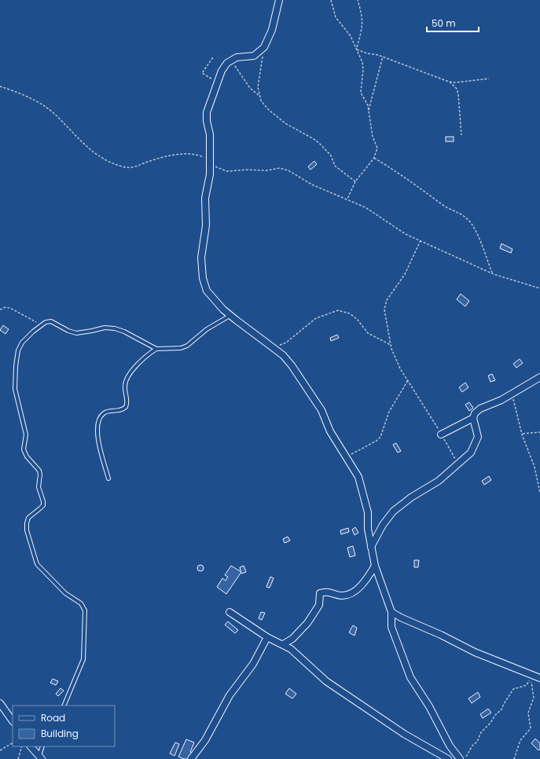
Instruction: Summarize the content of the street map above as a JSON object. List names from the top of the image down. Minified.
{"legend":["Road","Building"],"scale_bar":"50 m"}
